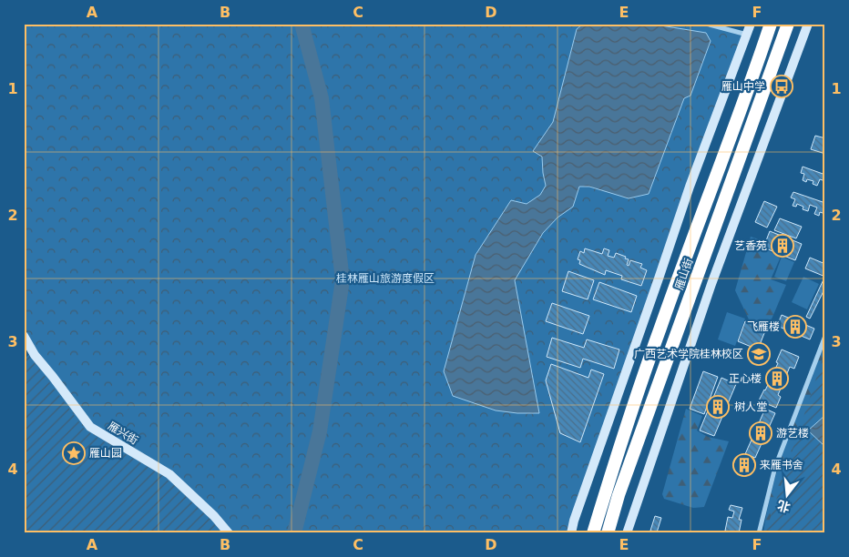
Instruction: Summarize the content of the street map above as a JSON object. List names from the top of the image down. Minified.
{"streets":{"highway":["雁山街"],"street":["雁兴街"]},"parks":["桂林雁山旅游度假区"],"places":{"bus stop":["雁山中学"],"building":["艺香苑","飞雁楼","正心楼","树人堂","游艺楼","来雁书舍"],"school or university":["广西艺术学院桂林校区"],"place":["雁山园"]},"north":"bottom","grid":{"columns":["A","B","C","D","E","F"],"rows":["1","2","3","4"]}}
